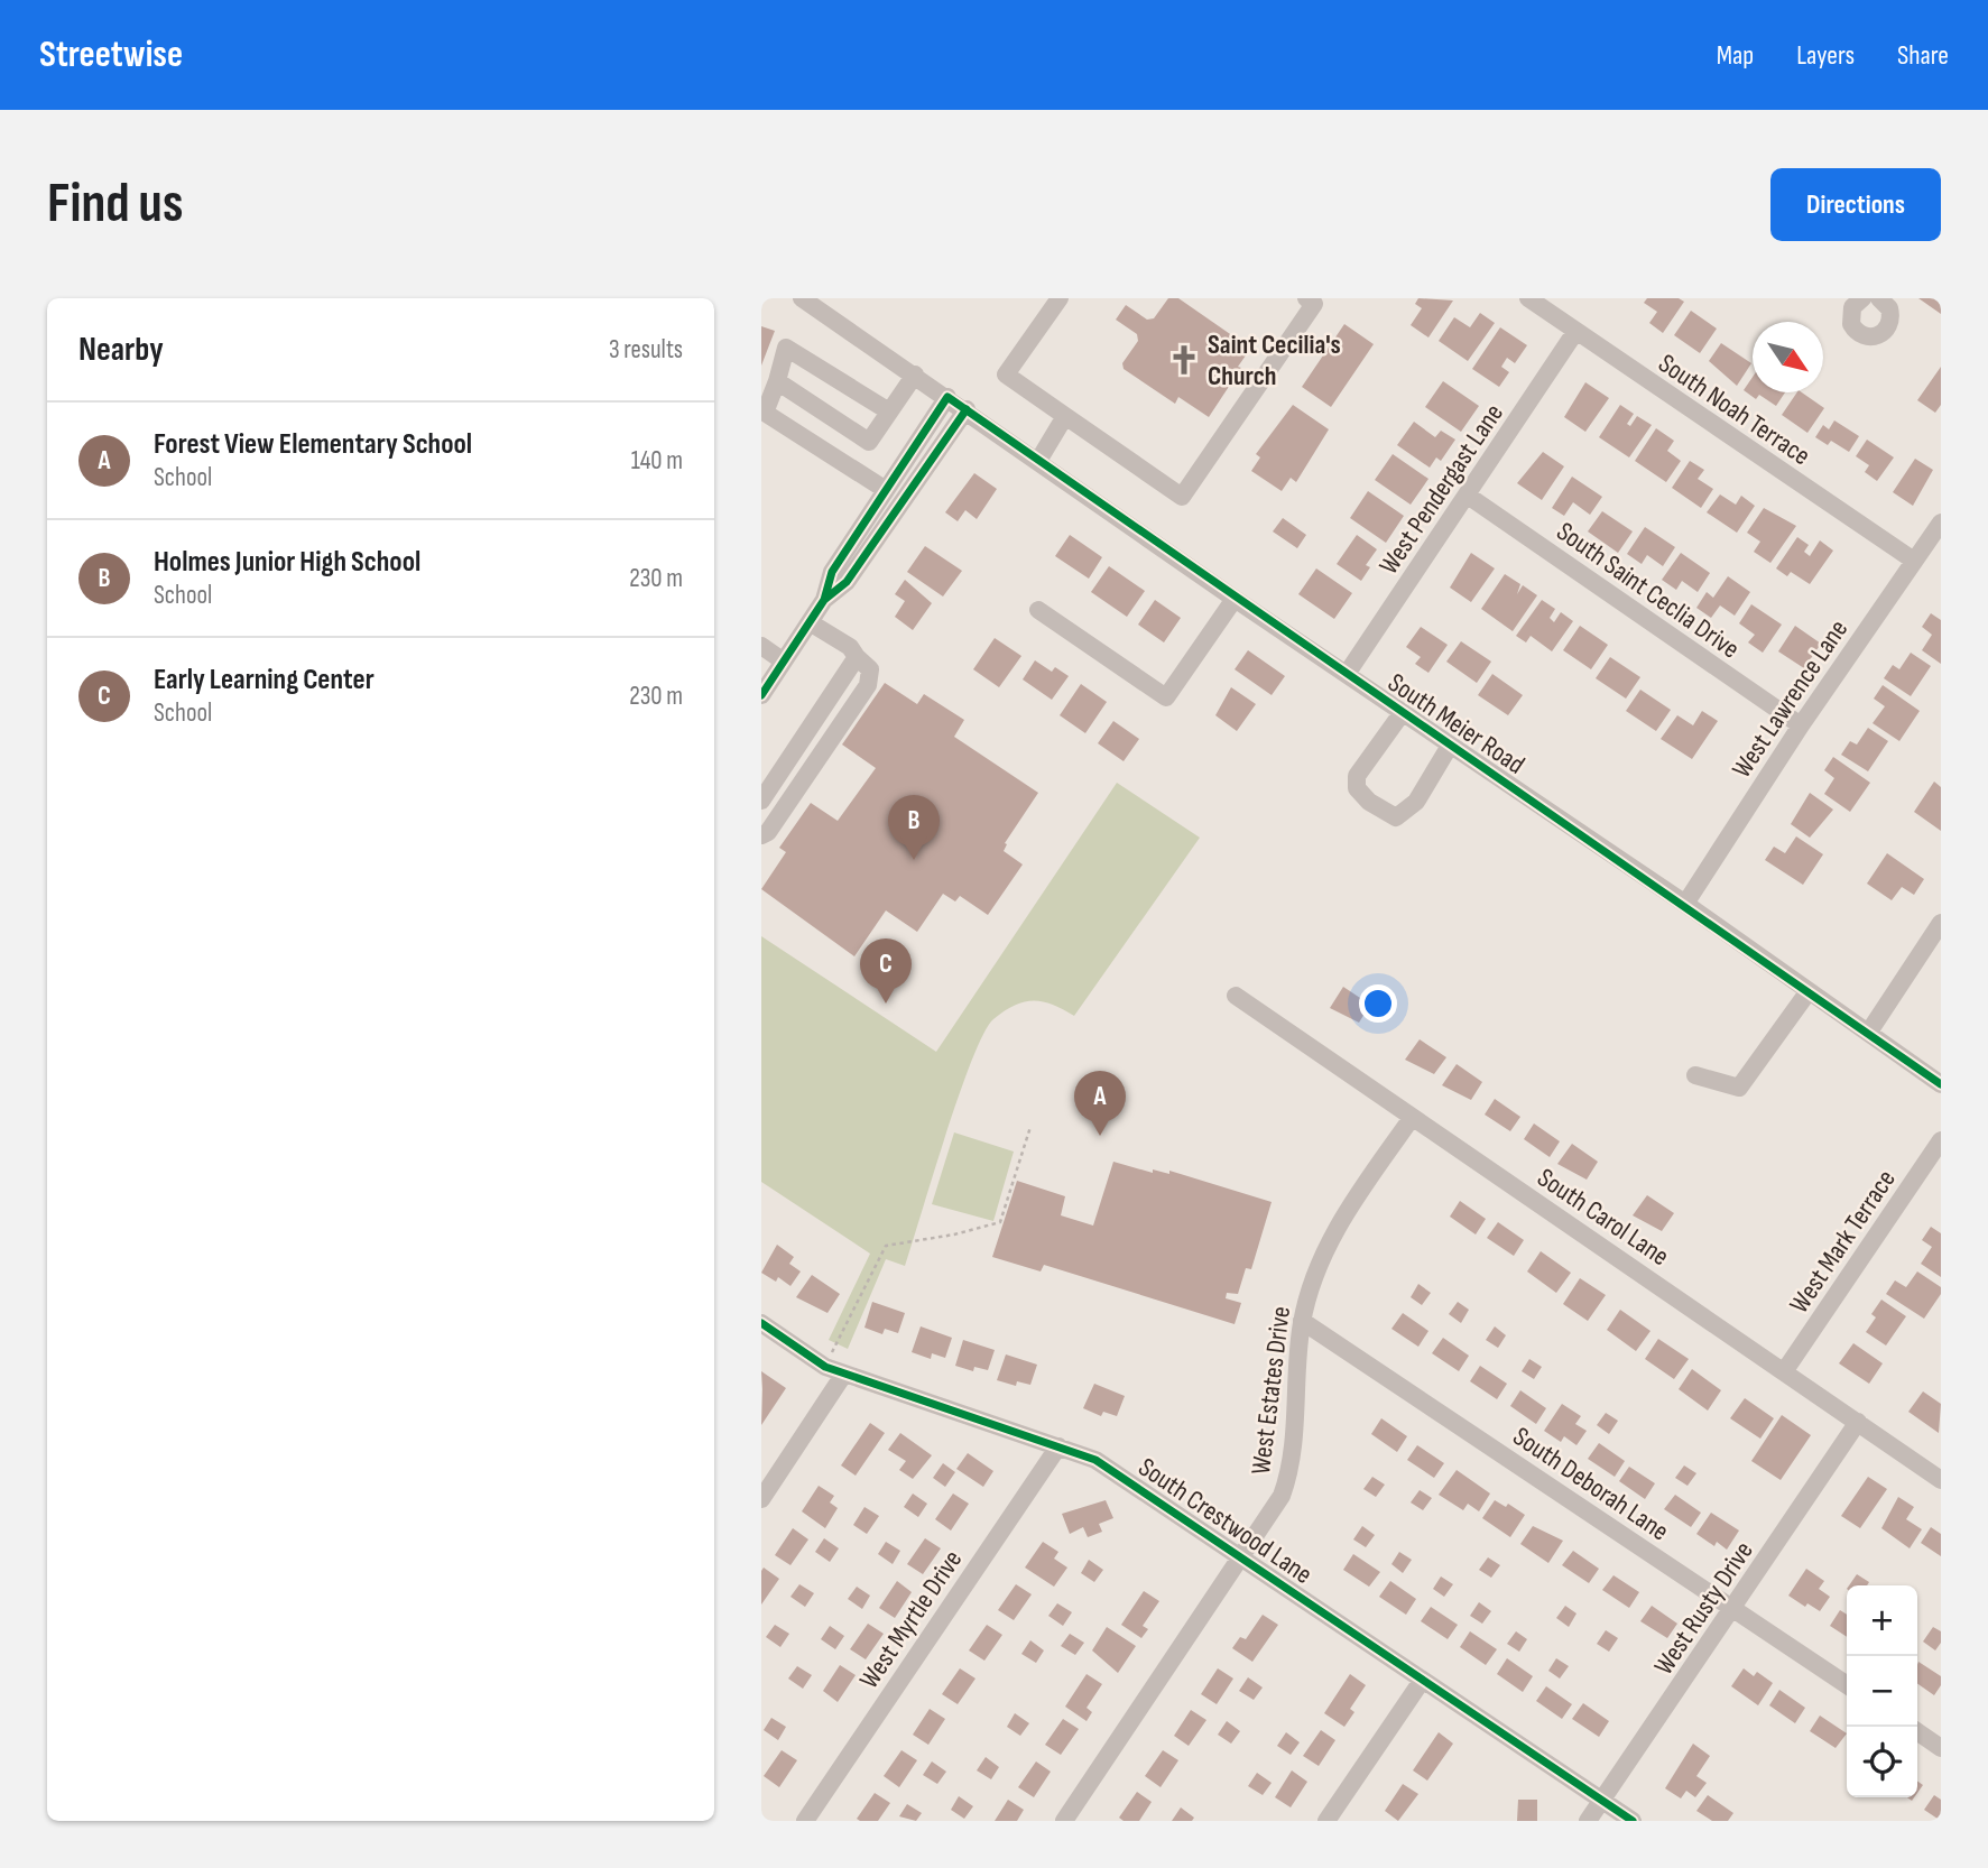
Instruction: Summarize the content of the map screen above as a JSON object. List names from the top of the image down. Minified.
{"streets":{"street":["South Noah Terrace","West Pendergast Lane","South Saint Ceclia Drive","West Lawrence Lane","South Meier Road","South Carol Lane","West Mark Terrace","West Estates Drive","South Deborah Lane","South Crestwood Lane","West Rusty Drive","West Myrtle Drive"]},"crossings":[["South Noah Terrace","West Pendergast Lane"],["South Noah Terrace","West Lawrence Lane"],["West Pendergast Lane","South Saint Ceclia Drive"],["West Pendergast Lane","South Meier Road"],["South Saint Ceclia Drive","West Lawrence Lane"],["West Lawrence Lane","South Meier Road"],["South Carol Lane","West Mark Terrace"],["South Carol Lane","West Estates Drive"],["South Carol Lane","West Rusty Drive"],["West Estates Drive","South Deborah Lane"],["West Estates Drive","South Crestwood Lane"],["South Deborah Lane","West Rusty Drive"],["South Crestwood Lane","West Rusty Drive"],["South Crestwood Lane","West Myrtle Drive"]],"places":{"church":["Saint Cecilia's Church"]},"north":"bottom right","page":{"header":"Streetwise","nav":["Map","Layers","Share"],"buttons":"Directions","title":"Find us","heading":["Nearby","3 results"],"list":[{"mark":"A","name":"Forest View Elementary School","note":"School","value":"140 m"},{"mark":"B","name":"Holmes Junior High School","note":"School","value":"230 m"},{"mark":"C","name":"Early Learning Center","note":"School","value":"230 m"}],"pins":["B","C","A"],"map_buttons":["+","−"]}}
